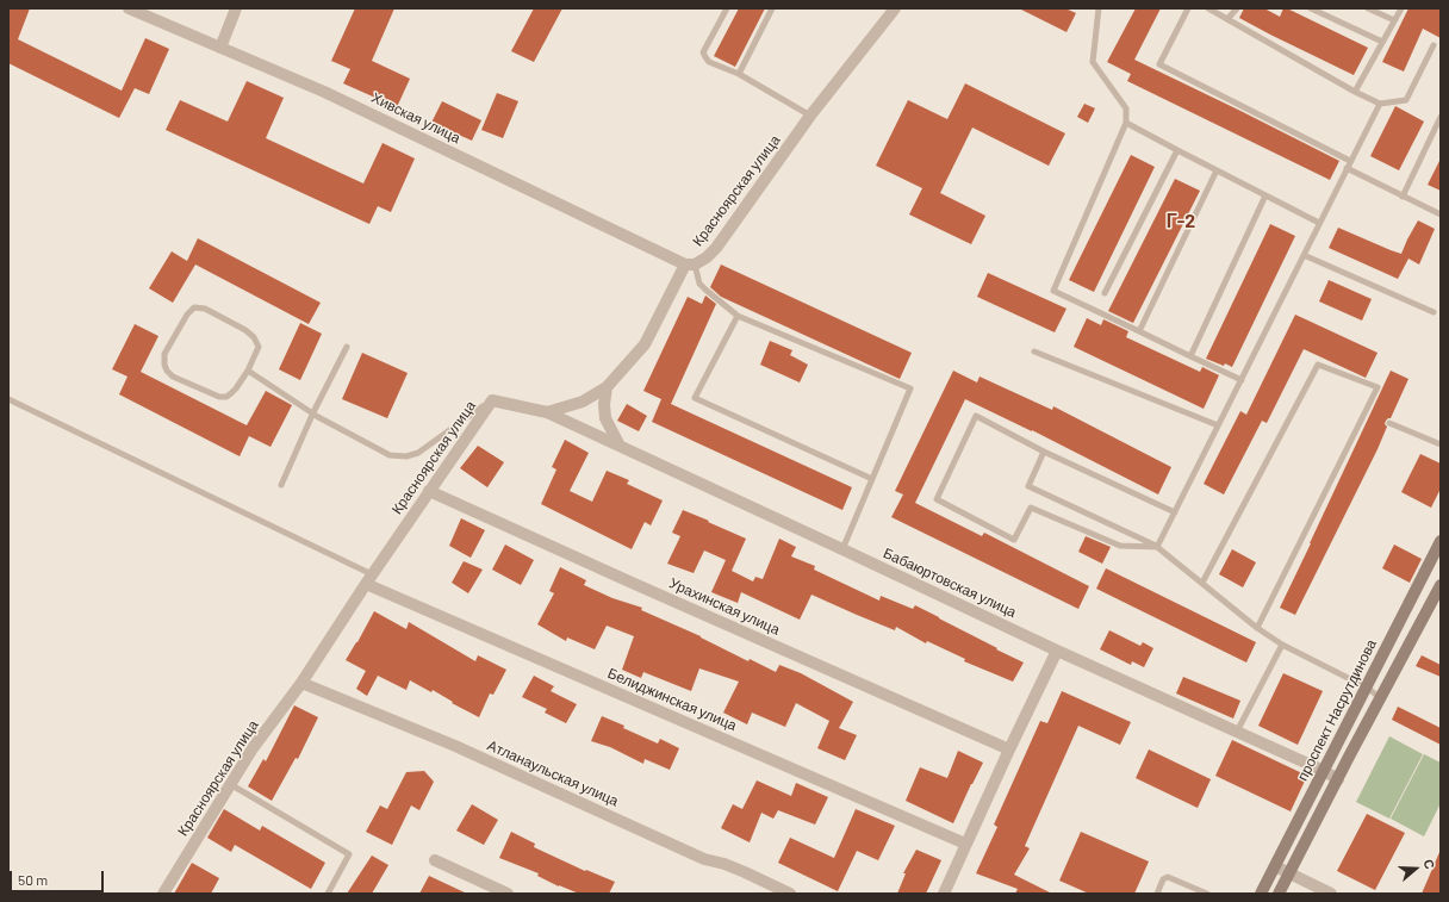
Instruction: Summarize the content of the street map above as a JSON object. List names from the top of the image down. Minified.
{"streets":{"main road":["проспект Насрутдинова"],"street":["Хивская улица","Красноярская улица","Бабаюртовская улица","Урахинская улица","Белиджинская улица","Атланаульская улица"]},"crossings":[["Хивская улица","Красноярская улица"],["Красноярская улица","Бабаюртовская улица"],["Красноярская улица","Урахинская улица"],["Красноярская улица","Белиджинская улица"],["Красноярская улица","Атланаульская улица"],["Бабаюртовская улица","проспект Насрутдинова"]],"districts":["Г-2"],"scale_bar":"50 m","north":"right"}
